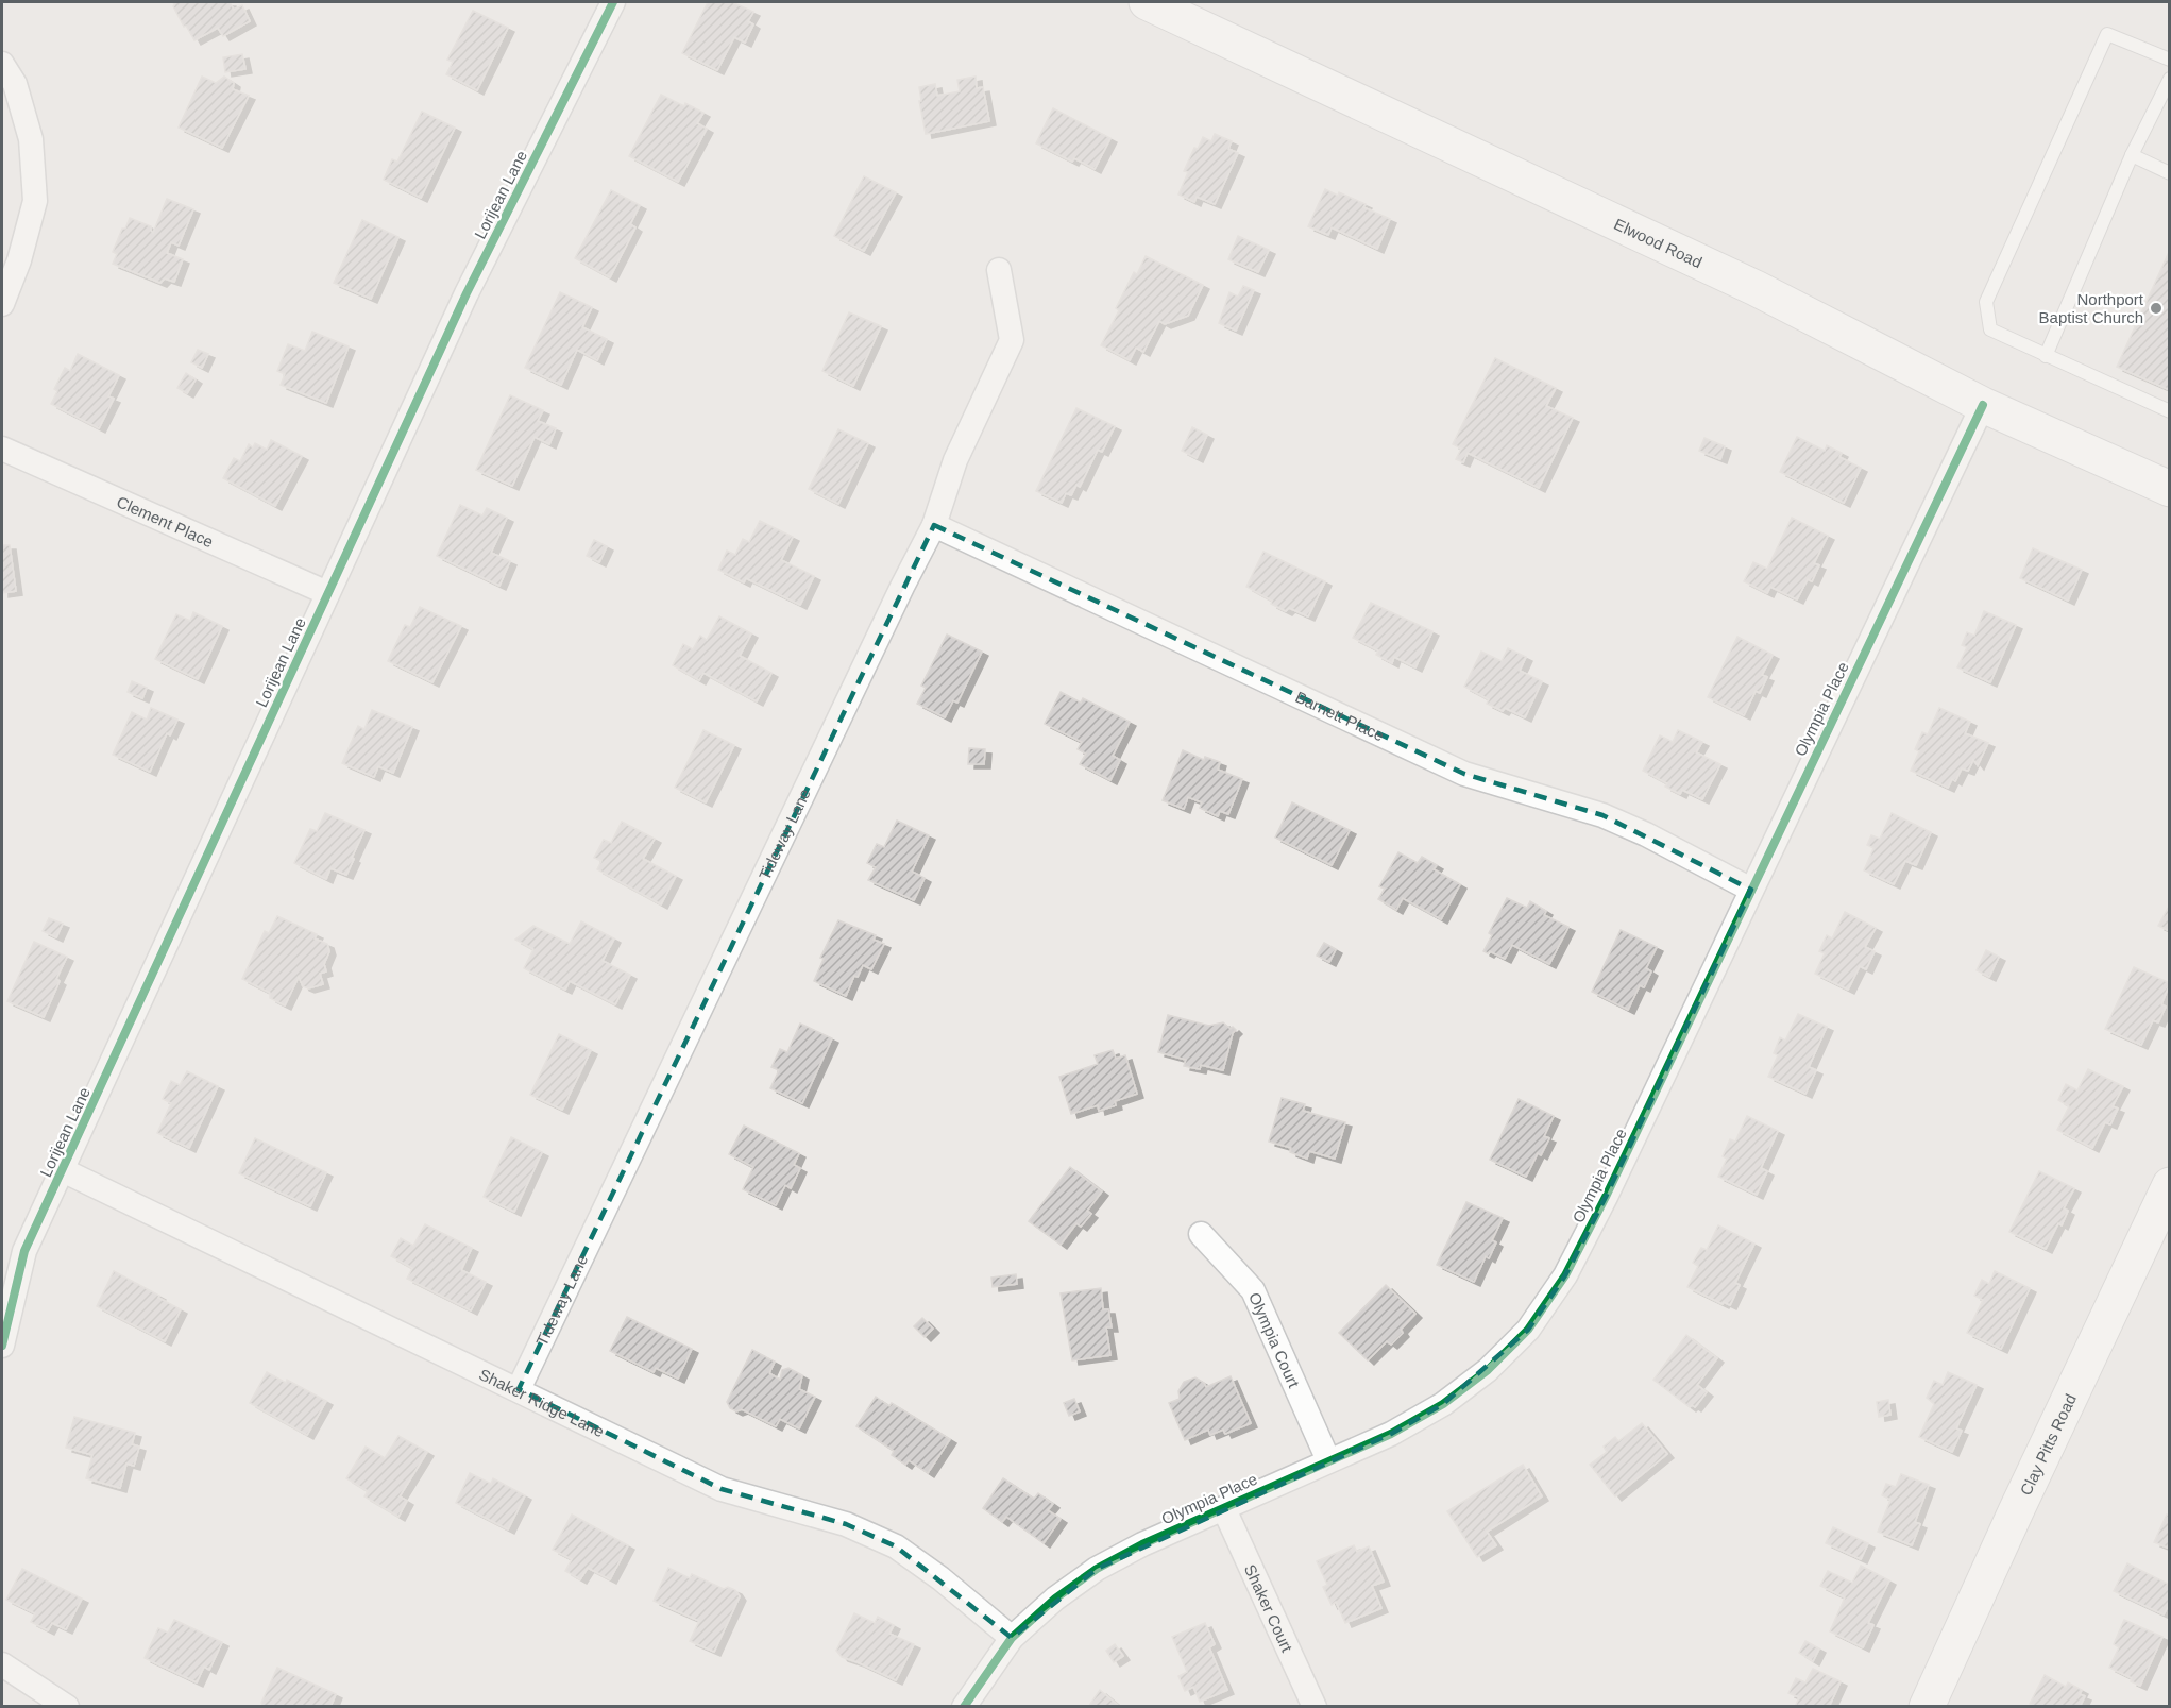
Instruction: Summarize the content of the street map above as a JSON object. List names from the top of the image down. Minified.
{"streets":{"main road":["Elwood Road","Clay Pitts Road"],"street":["Lorijean Lane","Clement Place","Olympia Place","Barnett Place","Tideway Lane","Olympia Court","Shaker Ridge Lane","Shaker Court"]},"crossings":[["Lorijean Lane","Clement Place"],["Lorijean Lane","Shaker Ridge Lane"],["Elwood Road","Olympia Place"],["Olympia Place","Barnett Place"],["Olympia Place","Olympia Court"],["Olympia Place","Shaker Ridge Lane"],["Olympia Place","Shaker Court"],["Barnett Place","Tideway Lane"],["Tideway Lane","Shaker Ridge Lane"]],"places":["Northport Baptist Church"]}
